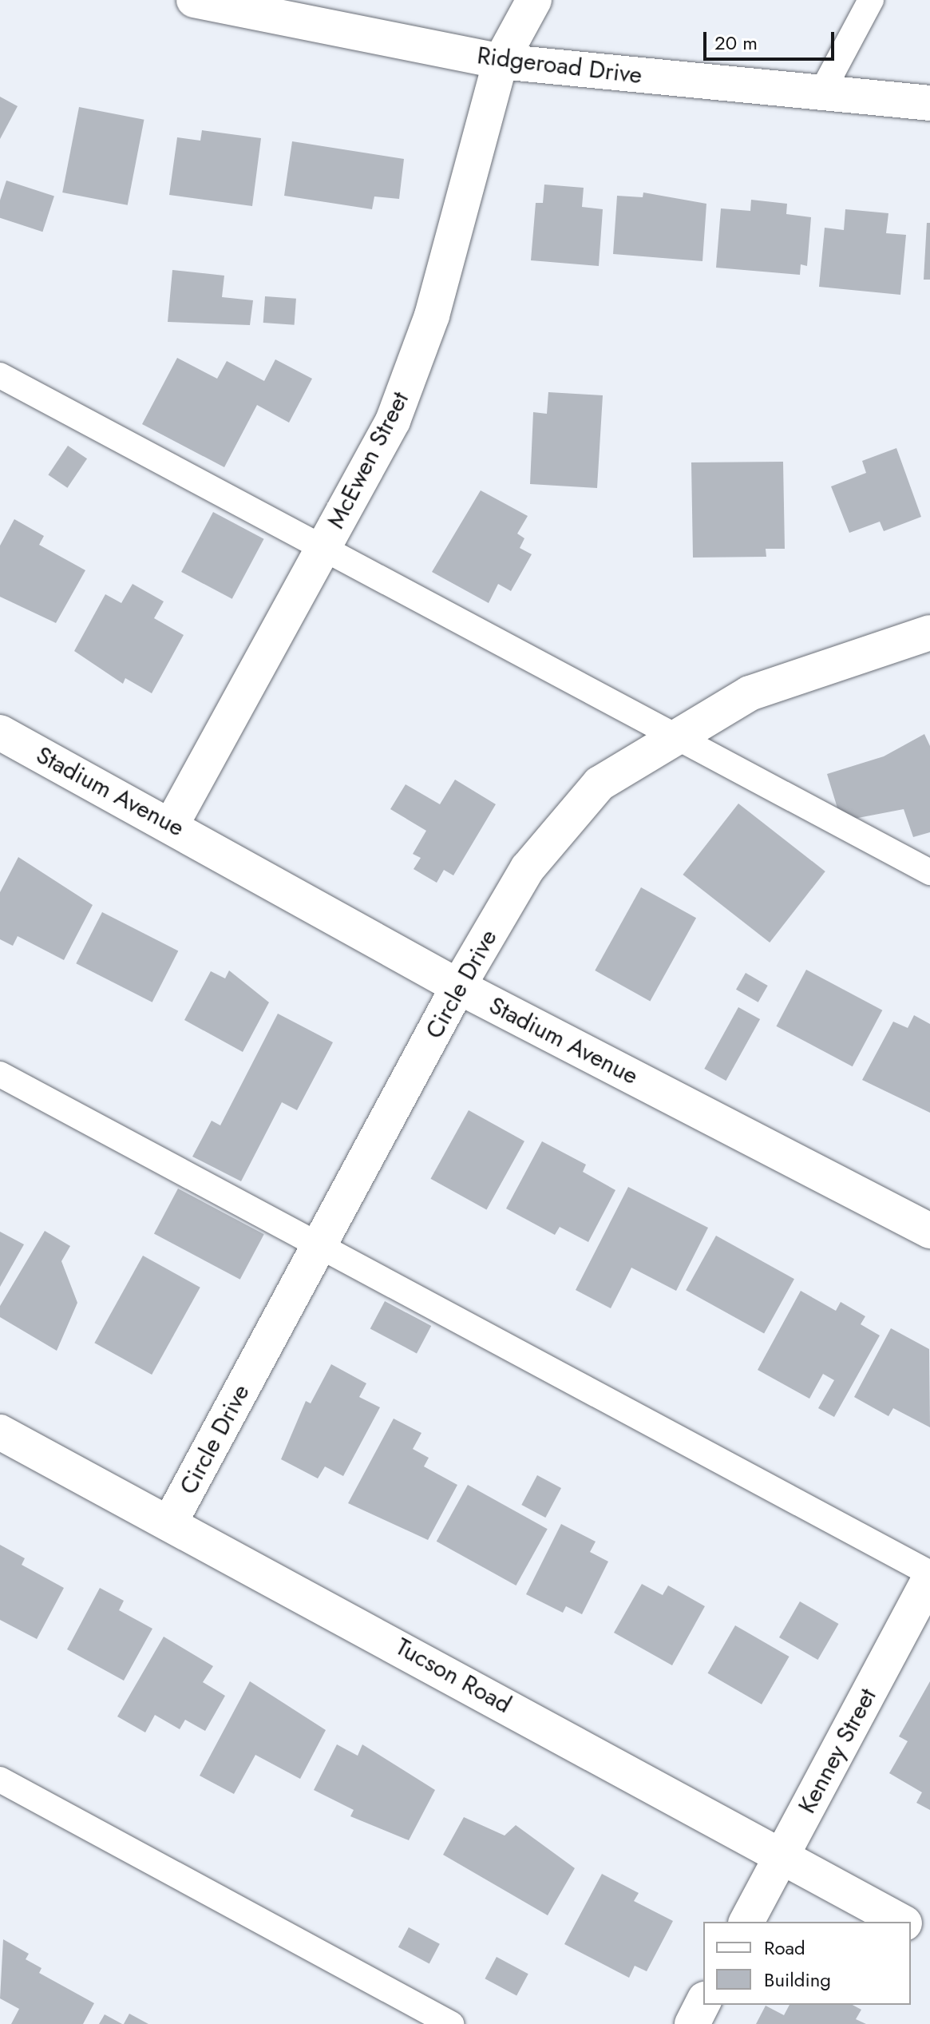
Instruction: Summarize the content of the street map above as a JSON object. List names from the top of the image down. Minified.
{"streets":{"street":["Ridgeroad Drive","McEwen Street","Stadium Avenue","Circle Drive","Tucson Road","Kenney Street"]},"crossings":[["Ridgeroad Drive","McEwen Street"],["McEwen Street","Stadium Avenue"],["Stadium Avenue","Circle Drive"],["Circle Drive","Tucson Road"],["Tucson Road","Kenney Street"]],"legend":["Road","Building"],"scale_bar":"20 m"}
